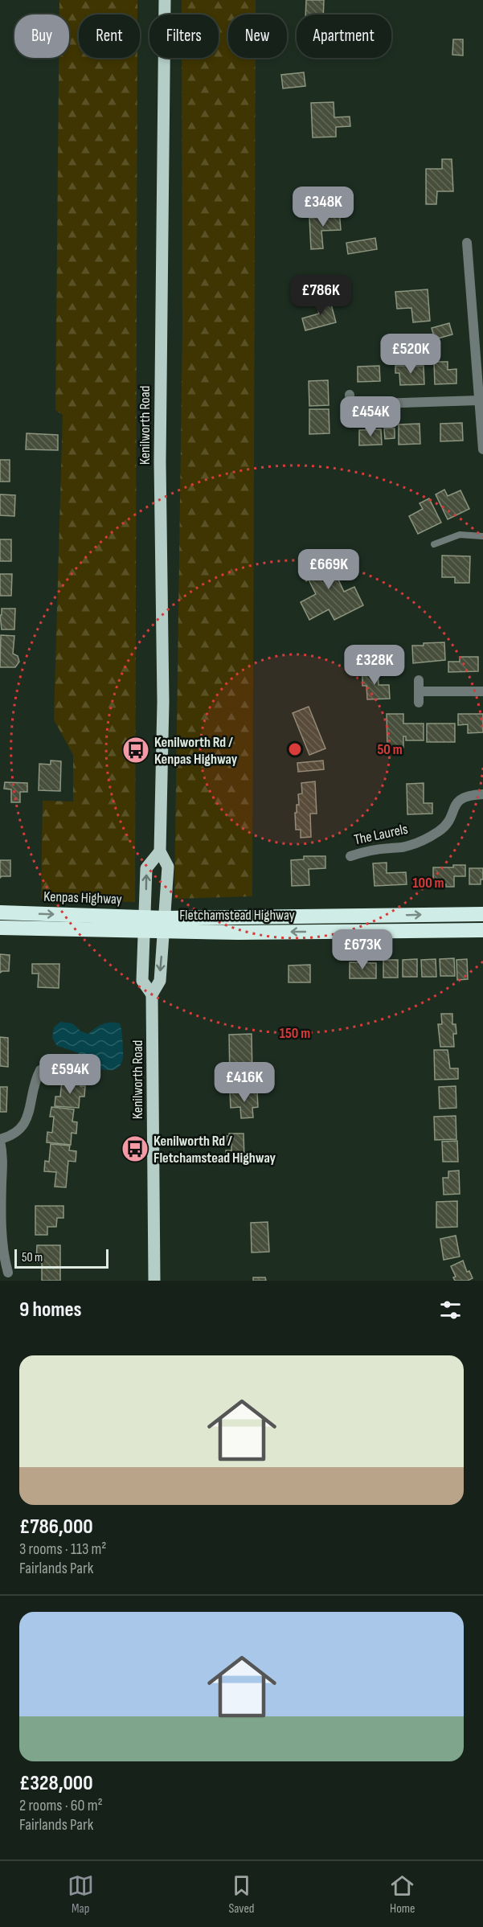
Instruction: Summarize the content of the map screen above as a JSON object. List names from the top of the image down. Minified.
{"streets":{"highway":["Kenpas Highway","Fletchamstead Highway"],"main road":["Kenilworth Road"],"street":["The Laurels"]},"crossings":[["Kenilworth Road","Kenpas Highway"],["Kenilworth Road","Fletchamstead Highway"],["Kenpas Highway","Fletchamstead Highway"]],"places":{"bus stop":["Kenilworth Rd / Kenpas Highway","Kenilworth Rd / Fletchamstead Highway"]},"scale_bar":"50 m","page":{"chip":["Buy","Rent","Filters","New","Apartment"],"price":["£348K","£786K","£520K","£454K","£669K","£328K","£673K","£594K","£416K"],"scale":"50 m","heading":"9 homes","list":[{"name":"£786,000","note":"3 rooms · 113 m² · Fairlands Park"},{"name":"£328,000","note":"2 rooms · 60 m² · Fairlands Park"}],"tabs":["Map","Saved","Home"]},"rings":["50 m","100 m","150 m"]}
